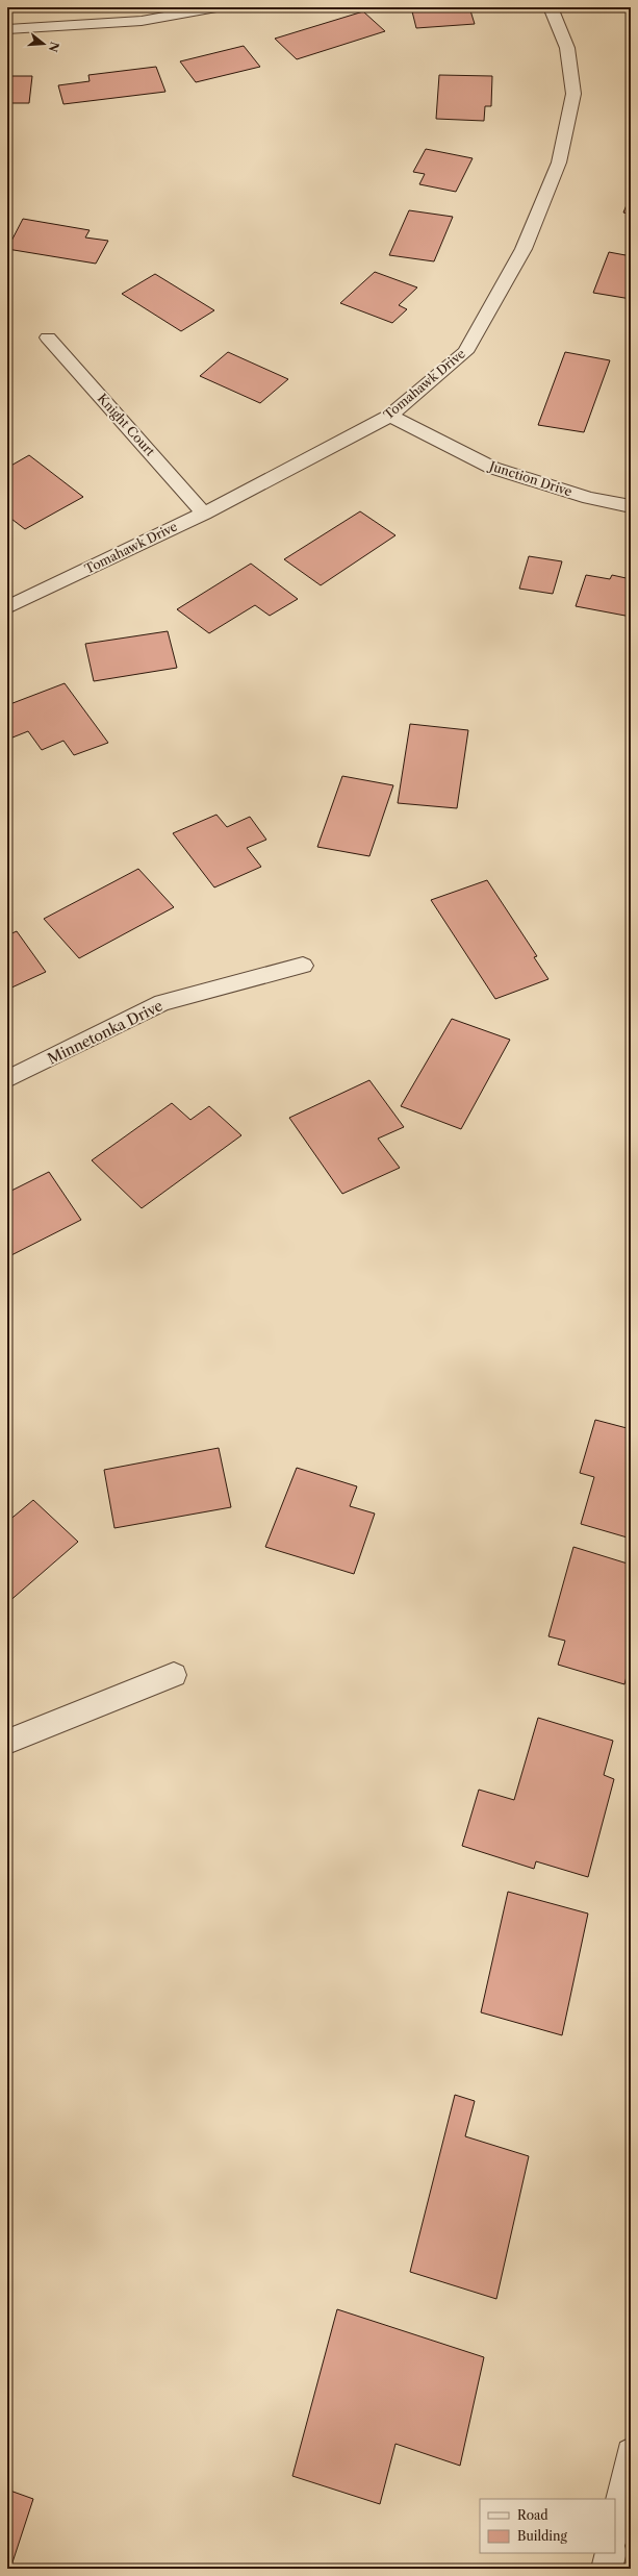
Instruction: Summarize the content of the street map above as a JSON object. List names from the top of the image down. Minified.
{"streets":{"street":["Tomahawk Drive","Knight Court","Junction Drive","Minnetonka Drive"]},"crossings":[["Tomahawk Drive","Knight Court"],["Tomahawk Drive","Junction Drive"]],"legend":["Road","Building"],"north":"right"}
